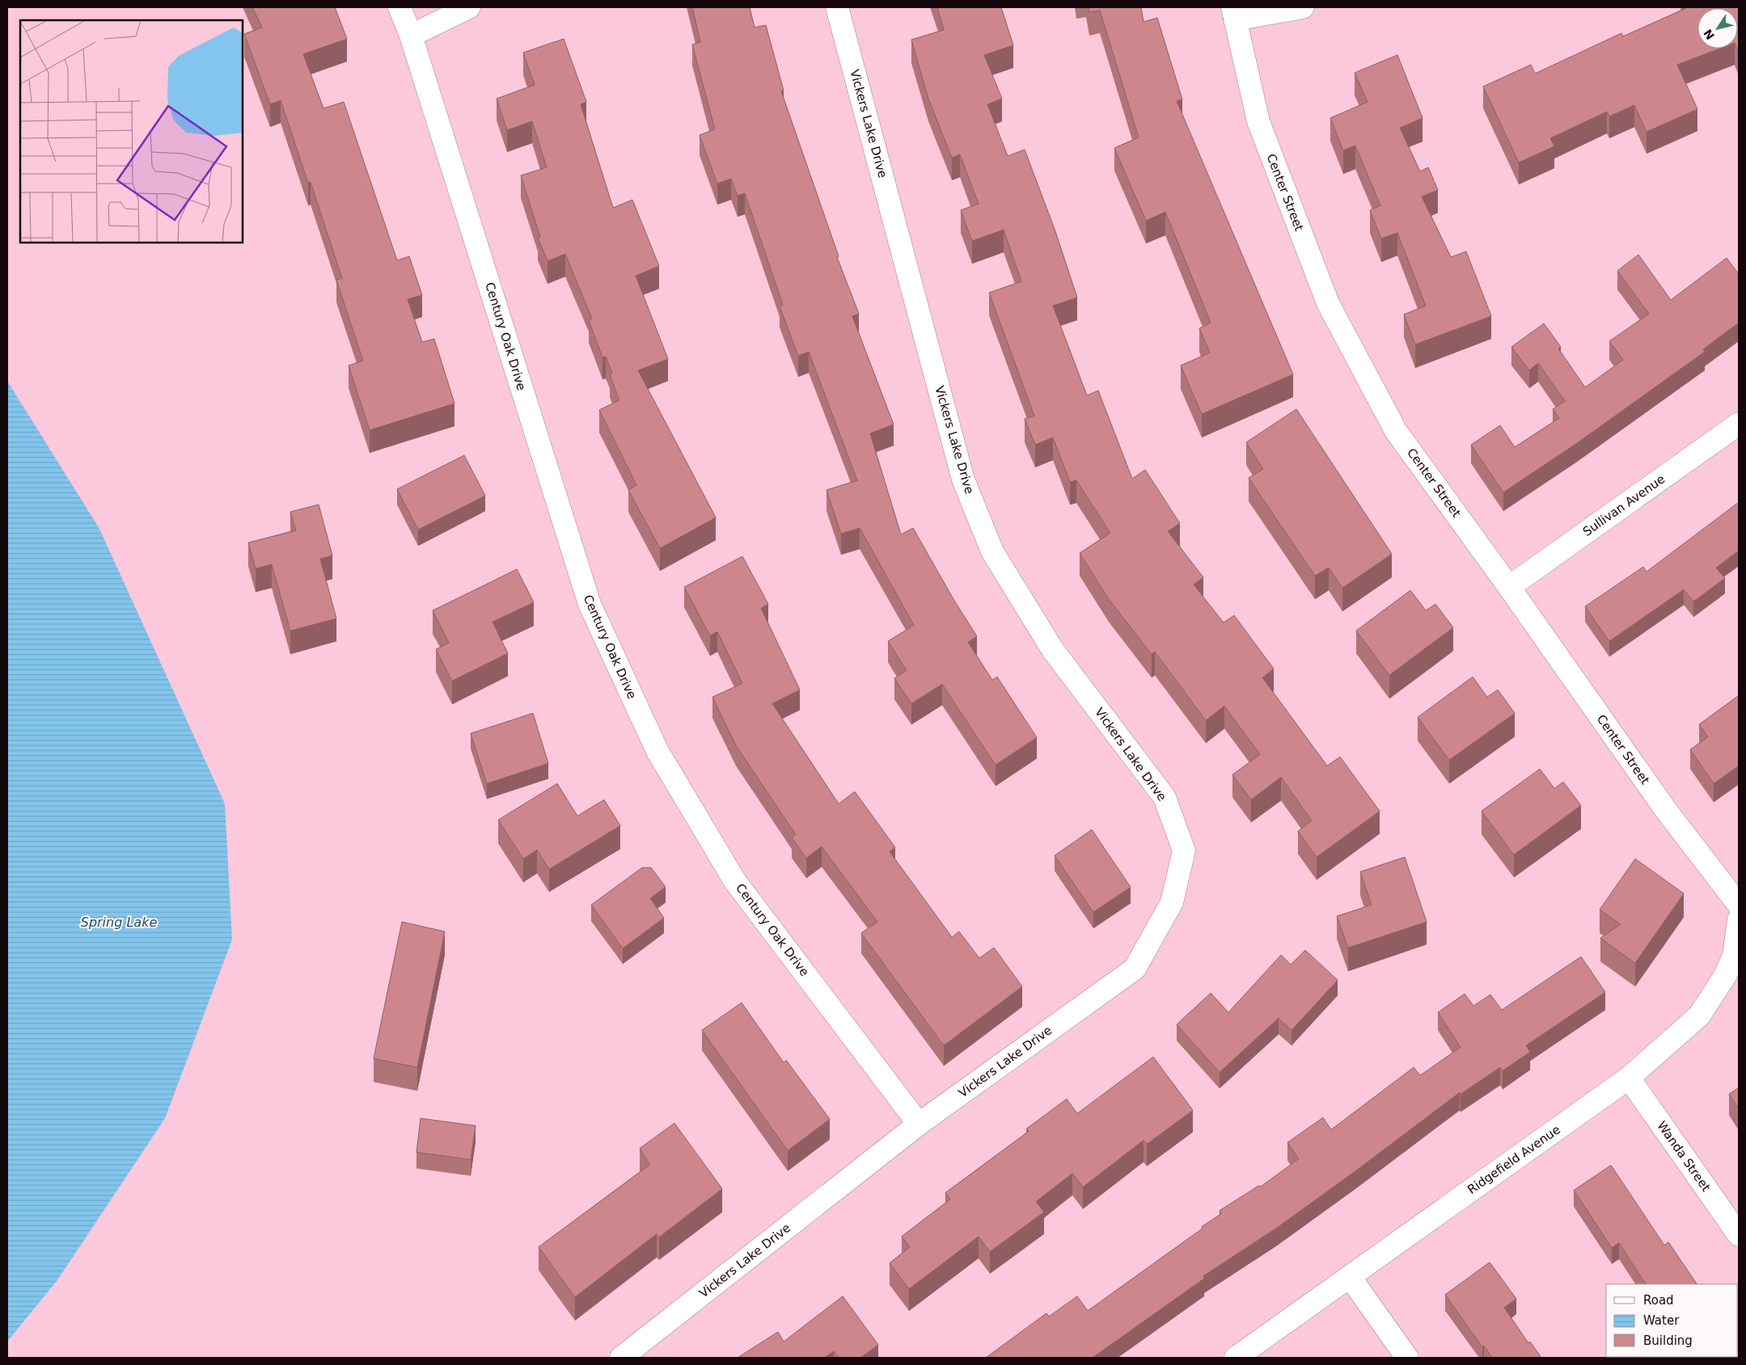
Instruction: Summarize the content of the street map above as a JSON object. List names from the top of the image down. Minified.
{"streets":{"street":["Vickers Lake Drive","Center Street","Century Oak Drive","Sullivan Avenue","Wanda Street","Ridgefield Avenue"]},"crossings":[["Vickers Lake Drive","Century Oak Drive"],["Center Street","Sullivan Avenue"],["Wanda Street","Ridgefield Avenue"]],"water":["Spring Lake"],"legend":["Road","Water","Building"],"north":"bottom left"}
